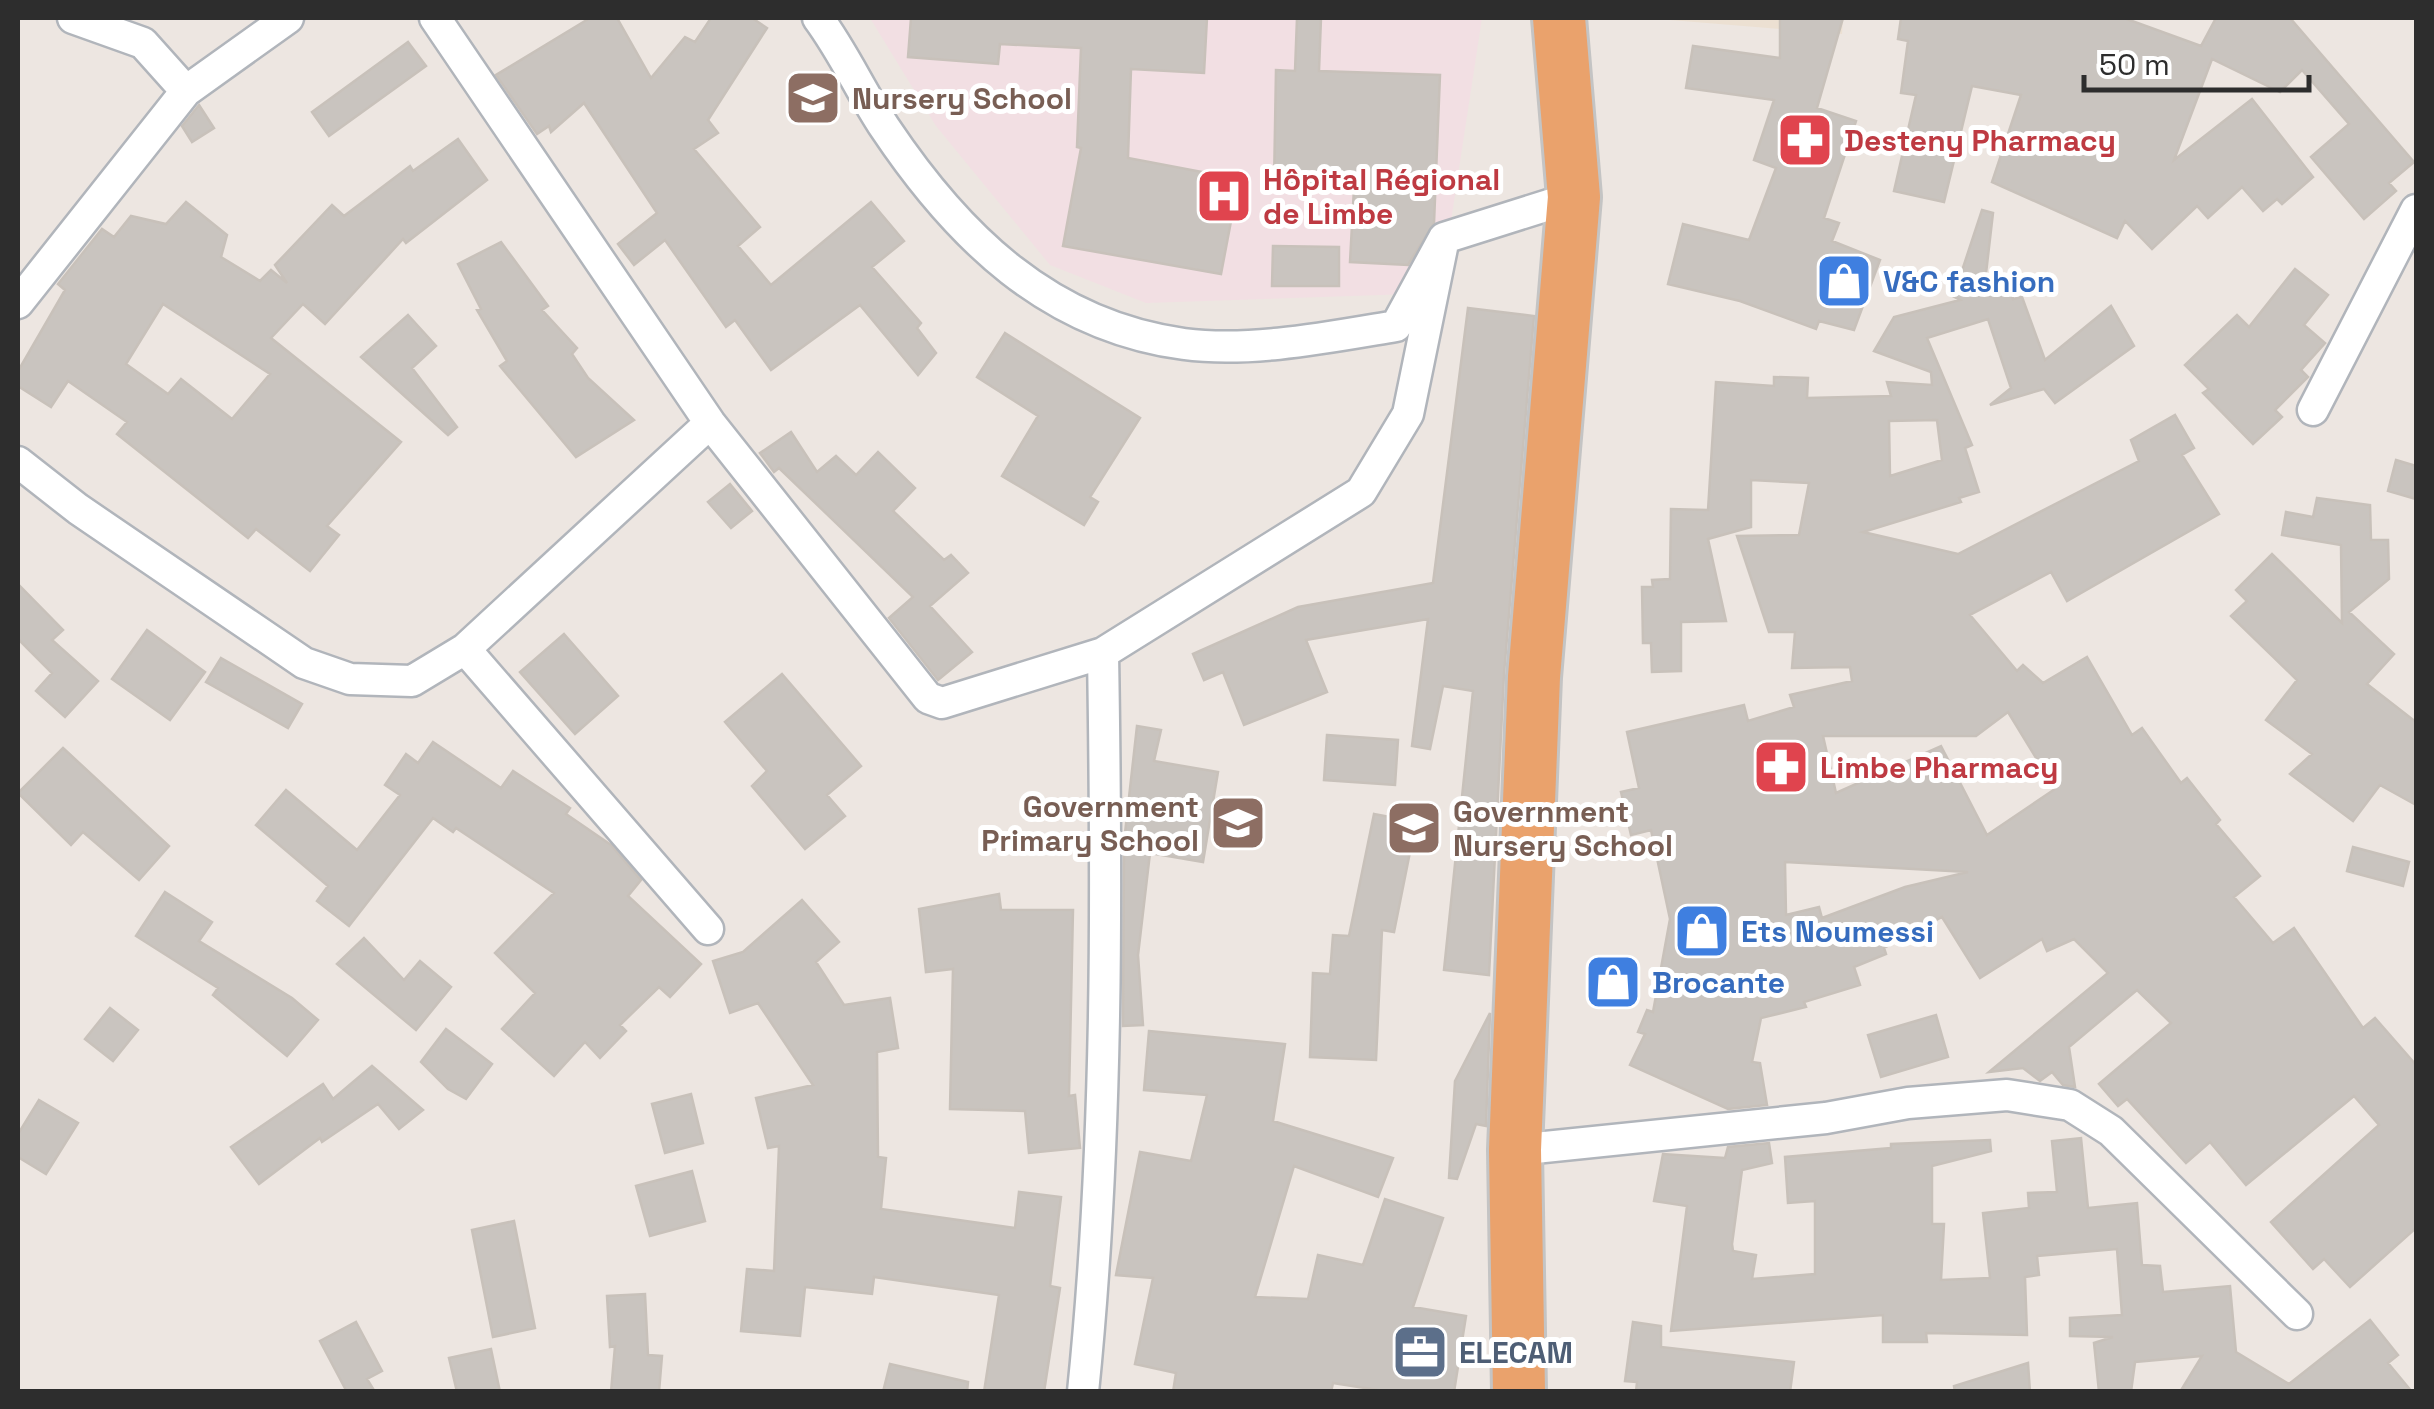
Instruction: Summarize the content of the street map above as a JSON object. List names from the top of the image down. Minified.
{"places":{"school or university":["Nursery School","Government Primary School","Government Nursery School"],"pharmacy":["Desteny Pharmacy","Limbe Pharmacy"],"hospital":["Hôpital Régional de Limbe"],"shop":["V&C fashion","Ets Noumessi","Brocante"],"office":["ELECAM"]},"scale_bar":"50 m"}
